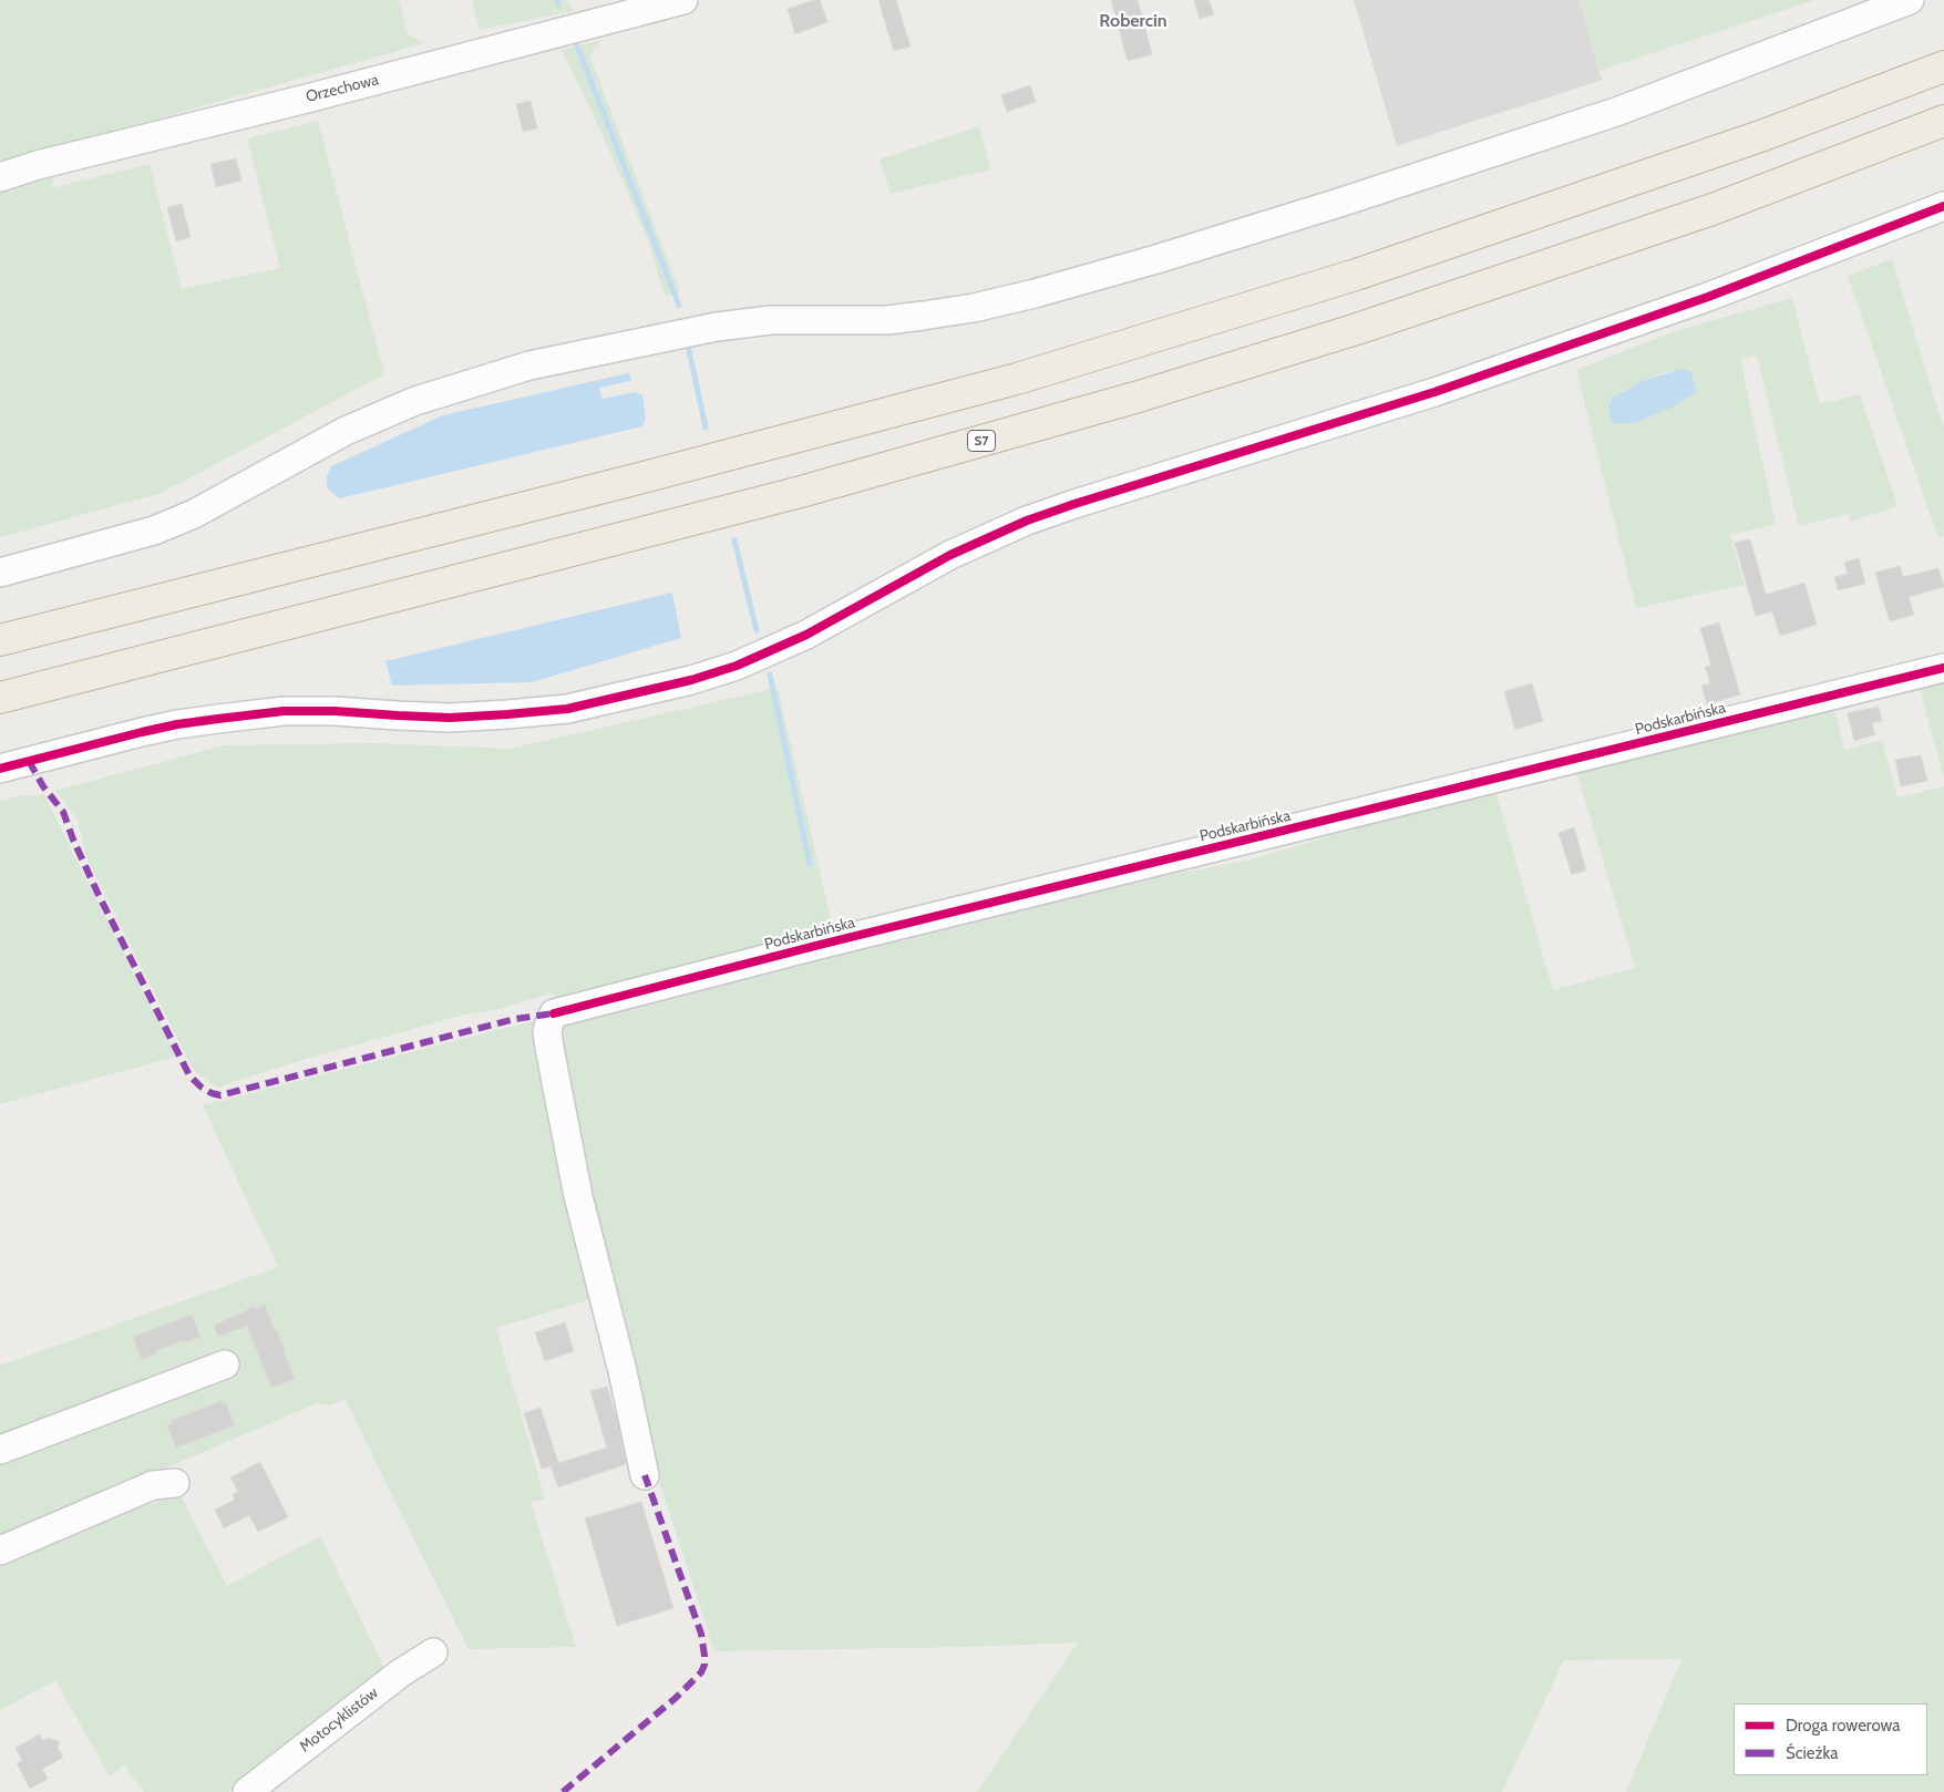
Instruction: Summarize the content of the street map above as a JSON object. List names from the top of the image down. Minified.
{"streets":{"highway":["S7"],"street":["Orzechowa","Podskarbińska","Motocyklistów"]},"districts":["Robercin"],"legend":["Droga rowerowa","Ścieżka"]}
